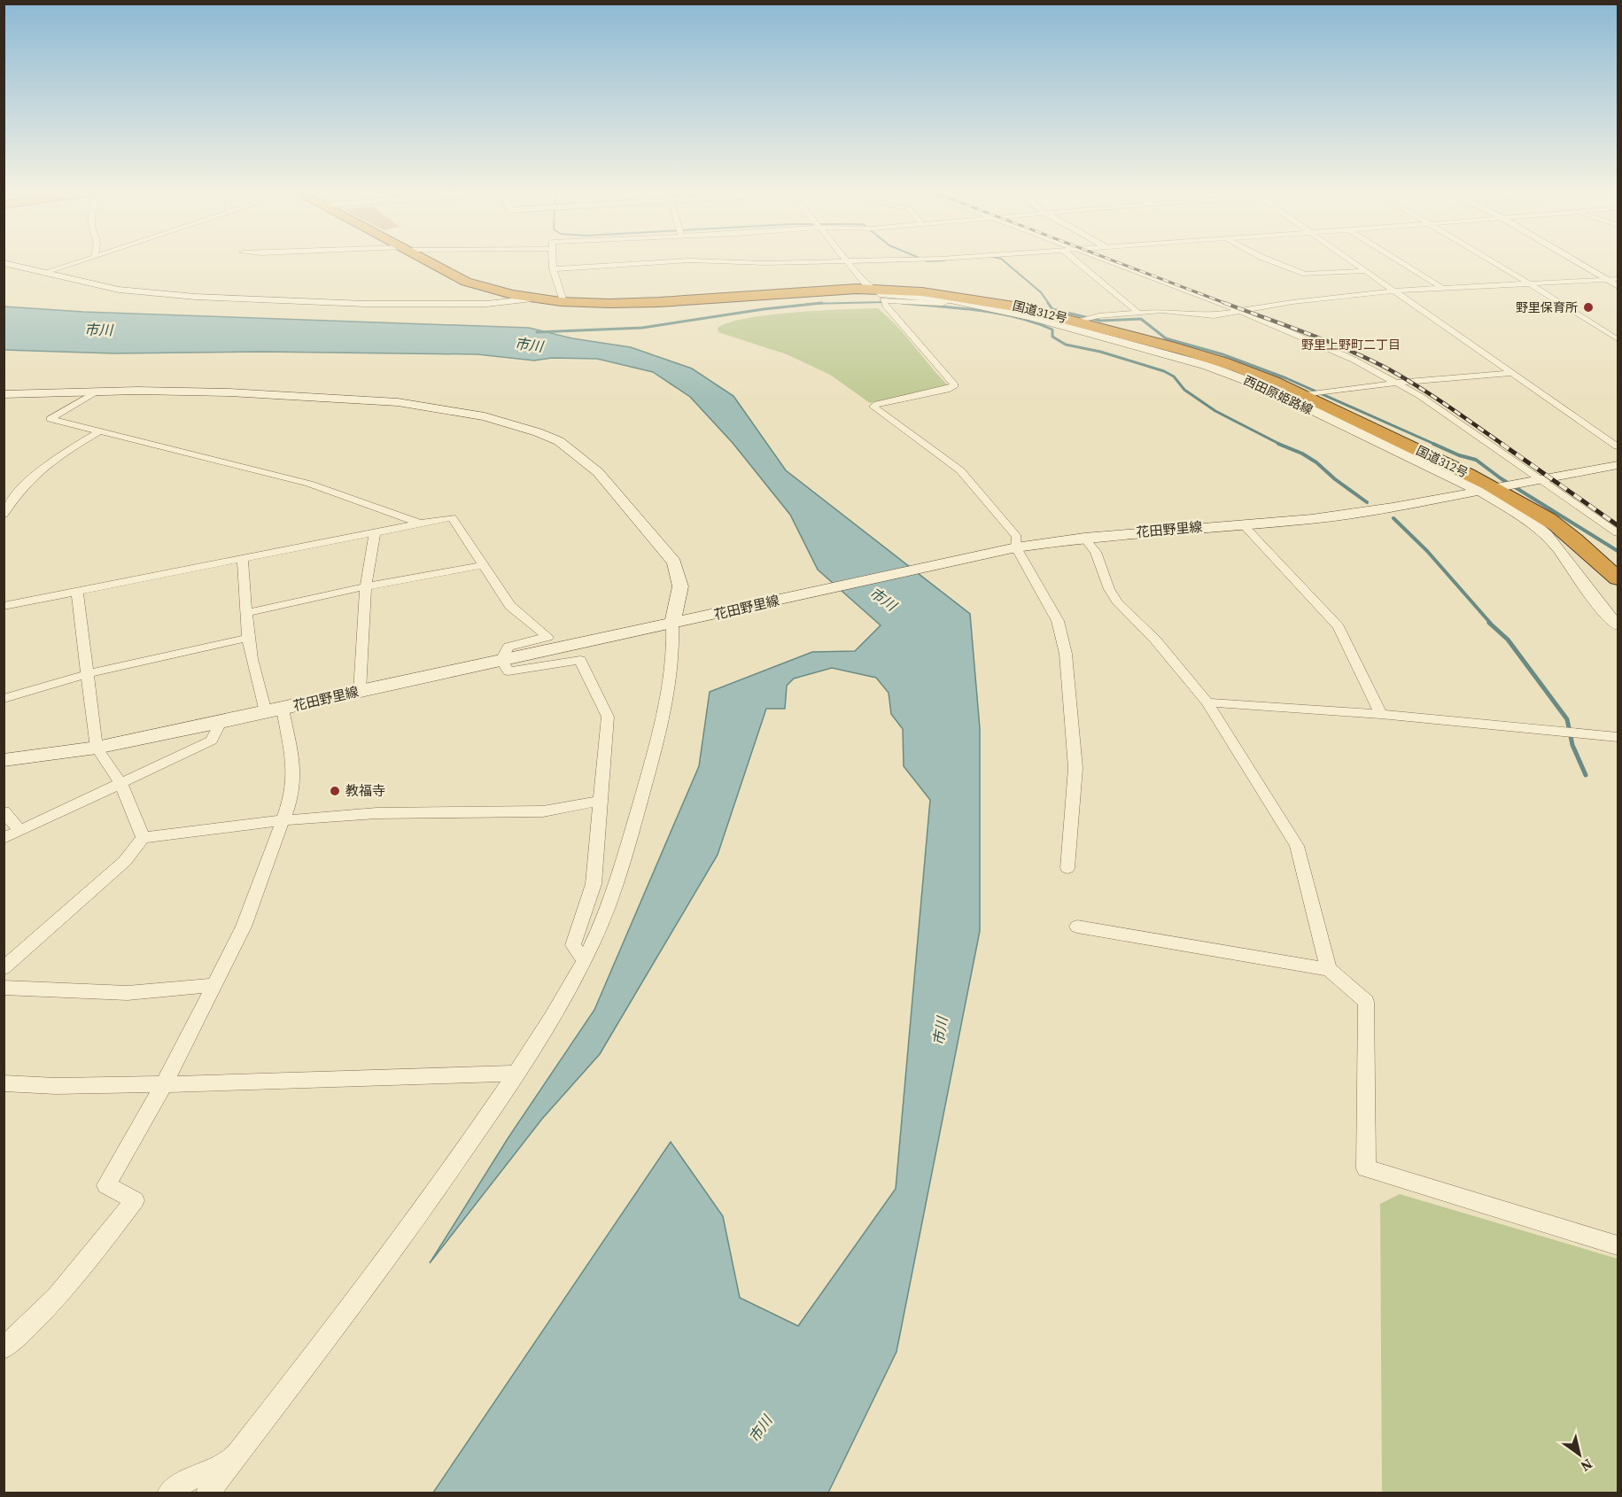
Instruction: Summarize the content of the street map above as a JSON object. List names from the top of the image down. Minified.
{"streets":{"highway":["国道312号"],"street":["西田原姫路線","花田野里線"]},"crossings":[["国道312号","西田原姫路線"],["国道312号","花田野里線"],["西田原姫路線","花田野里線"]],"districts":["野里上野町二丁目"],"water":["市川"],"places":["野里保育所","教福寺"],"north":"bottom right"}
